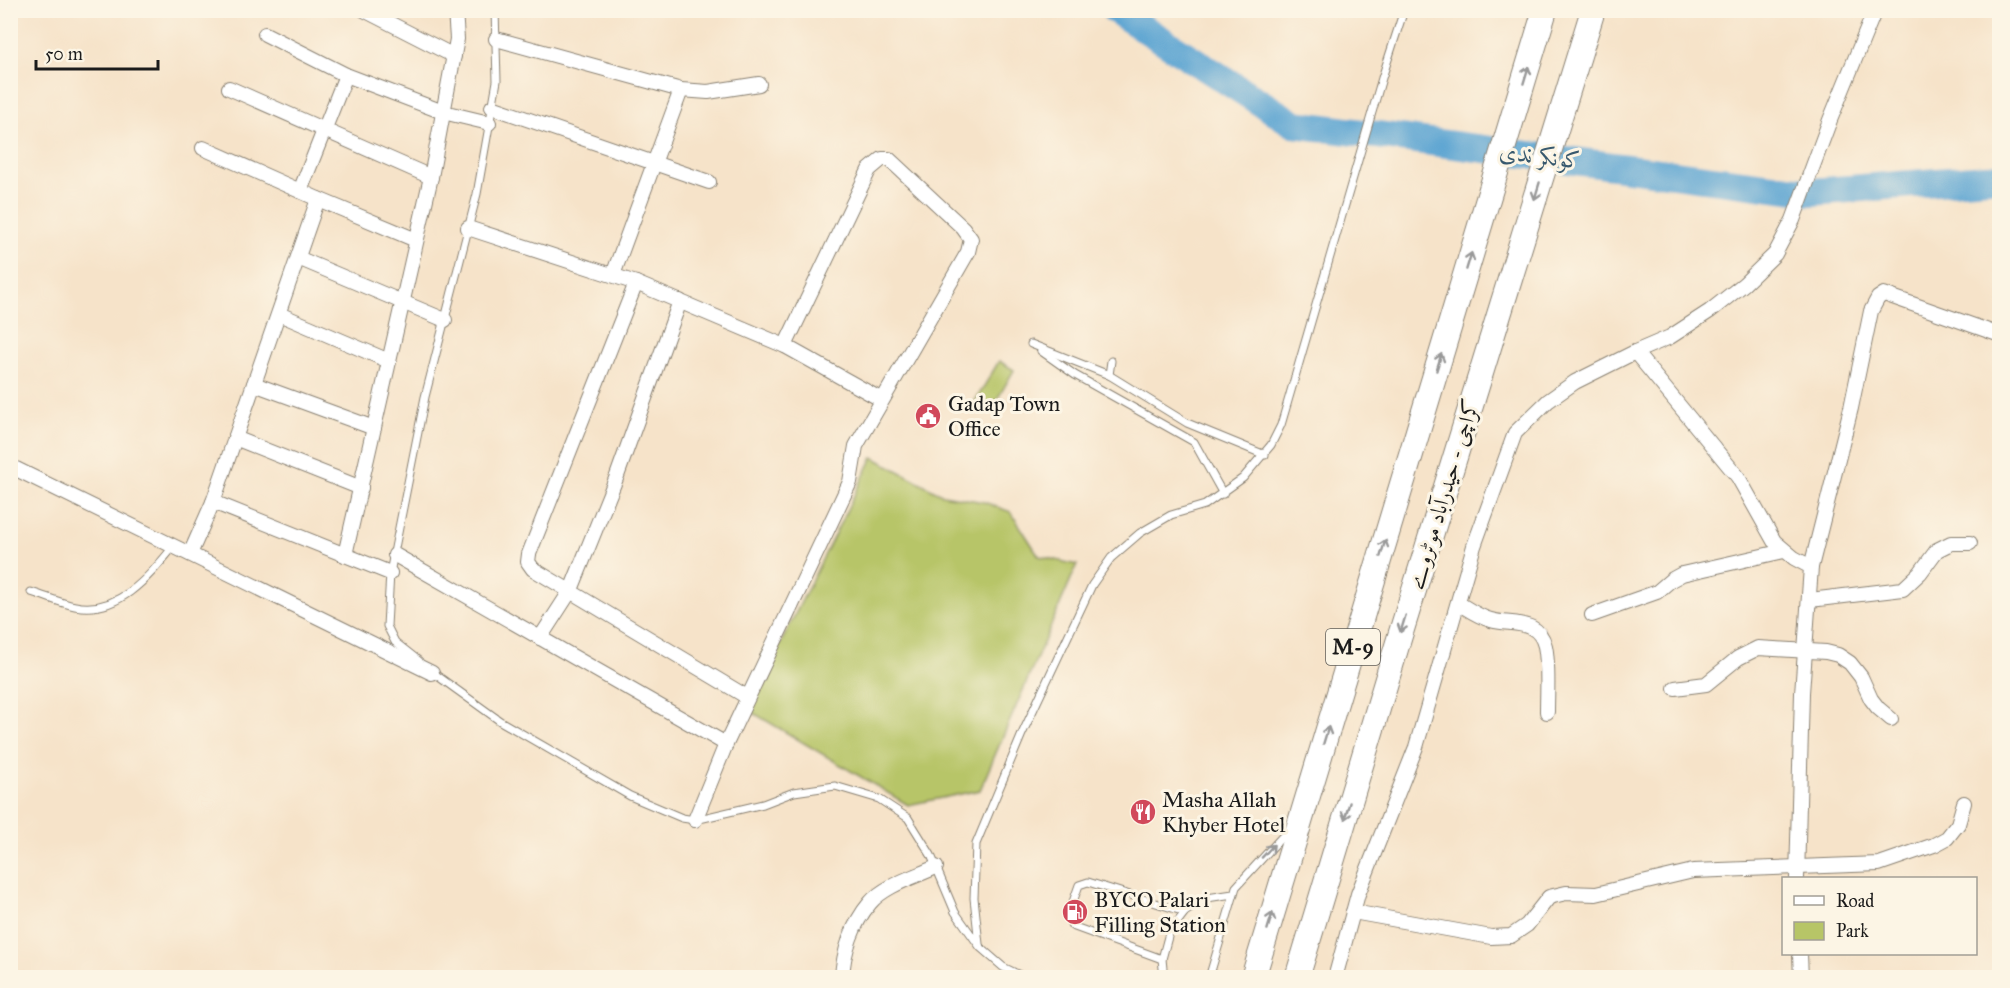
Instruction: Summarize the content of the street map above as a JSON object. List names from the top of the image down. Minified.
{"streets":{"highway":["کراچی - حیدرآباد موٹروے","M-9"]},"water":["کونکر ندی"],"places":{"public building":["Gadap Town Office"],"restaurant":["Masha Allah Khyber Hotel"],"fuel station":["BYCO Palari Filling Station"]},"legend":["Road","Park"],"scale_bar":"50 m"}
